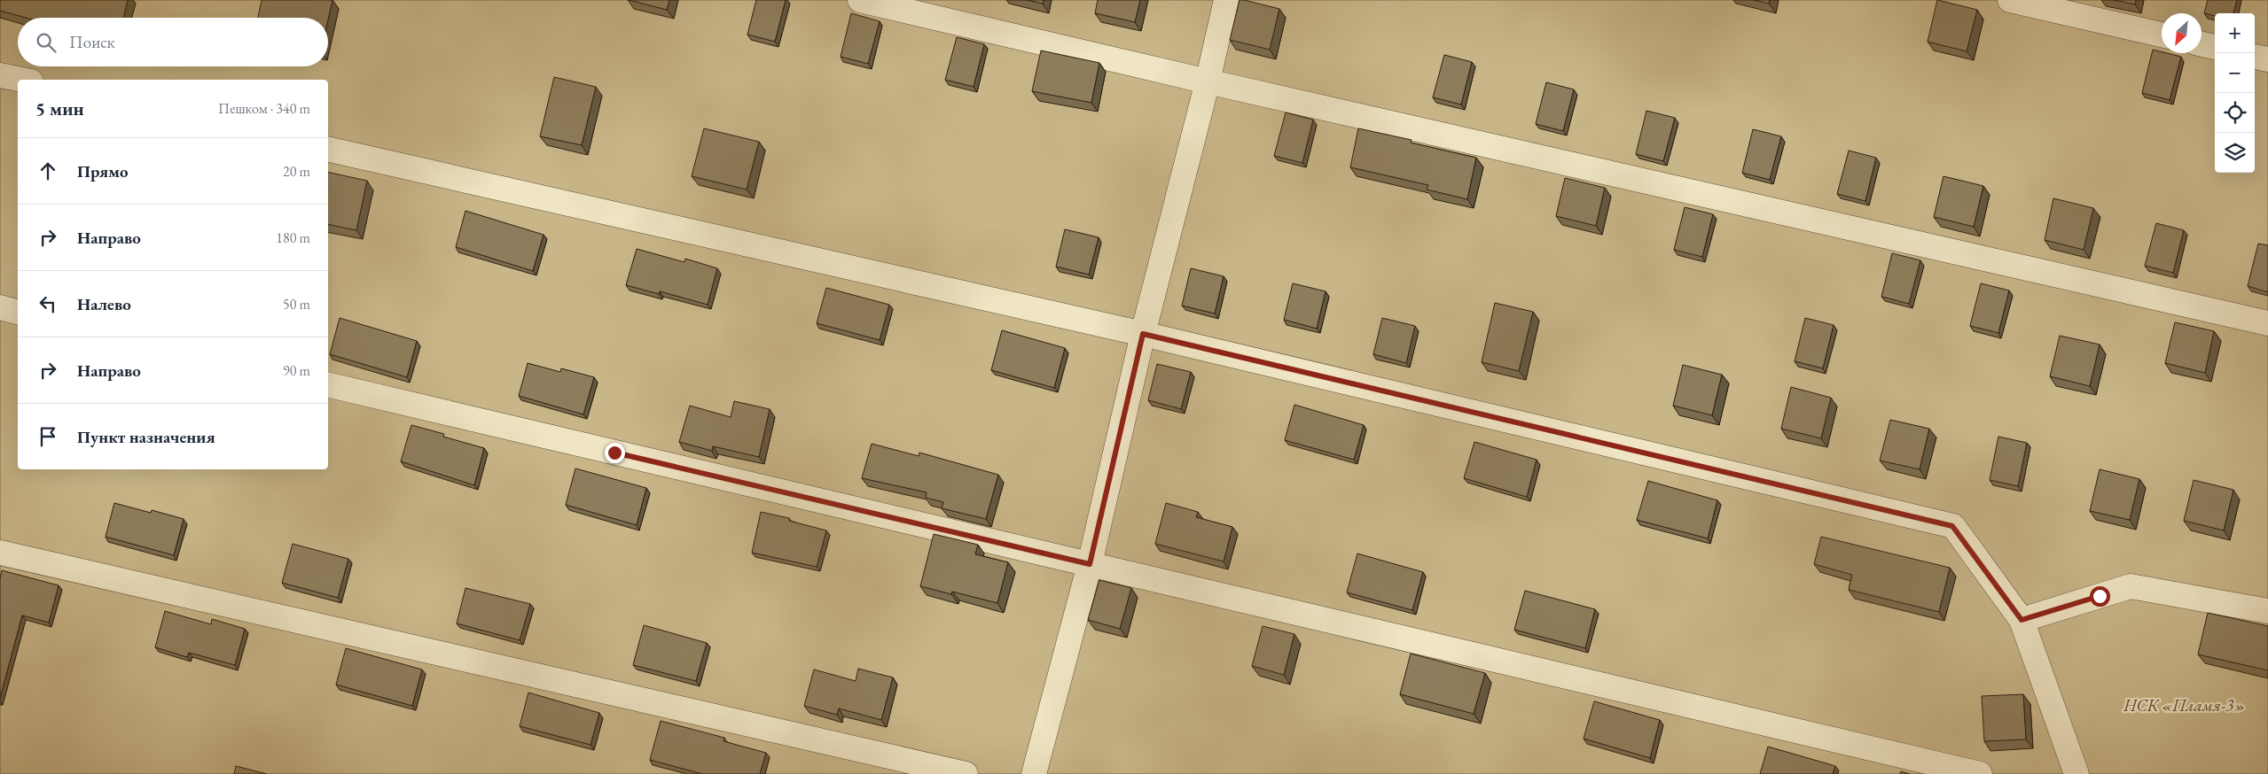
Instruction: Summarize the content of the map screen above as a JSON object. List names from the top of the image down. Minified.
{"parks":["НСК «Пламя-3»"],"north":"bottom left","page":{"map_buttons":["+","−"],"search":"Поиск","heading":["5 мин","Пешком · 340 m"],"list":[["Прямо","20 m"],["Направо","180 m"],["Налево","50 m"],["Направо","90 m"],"Пункт назначения"]}}
